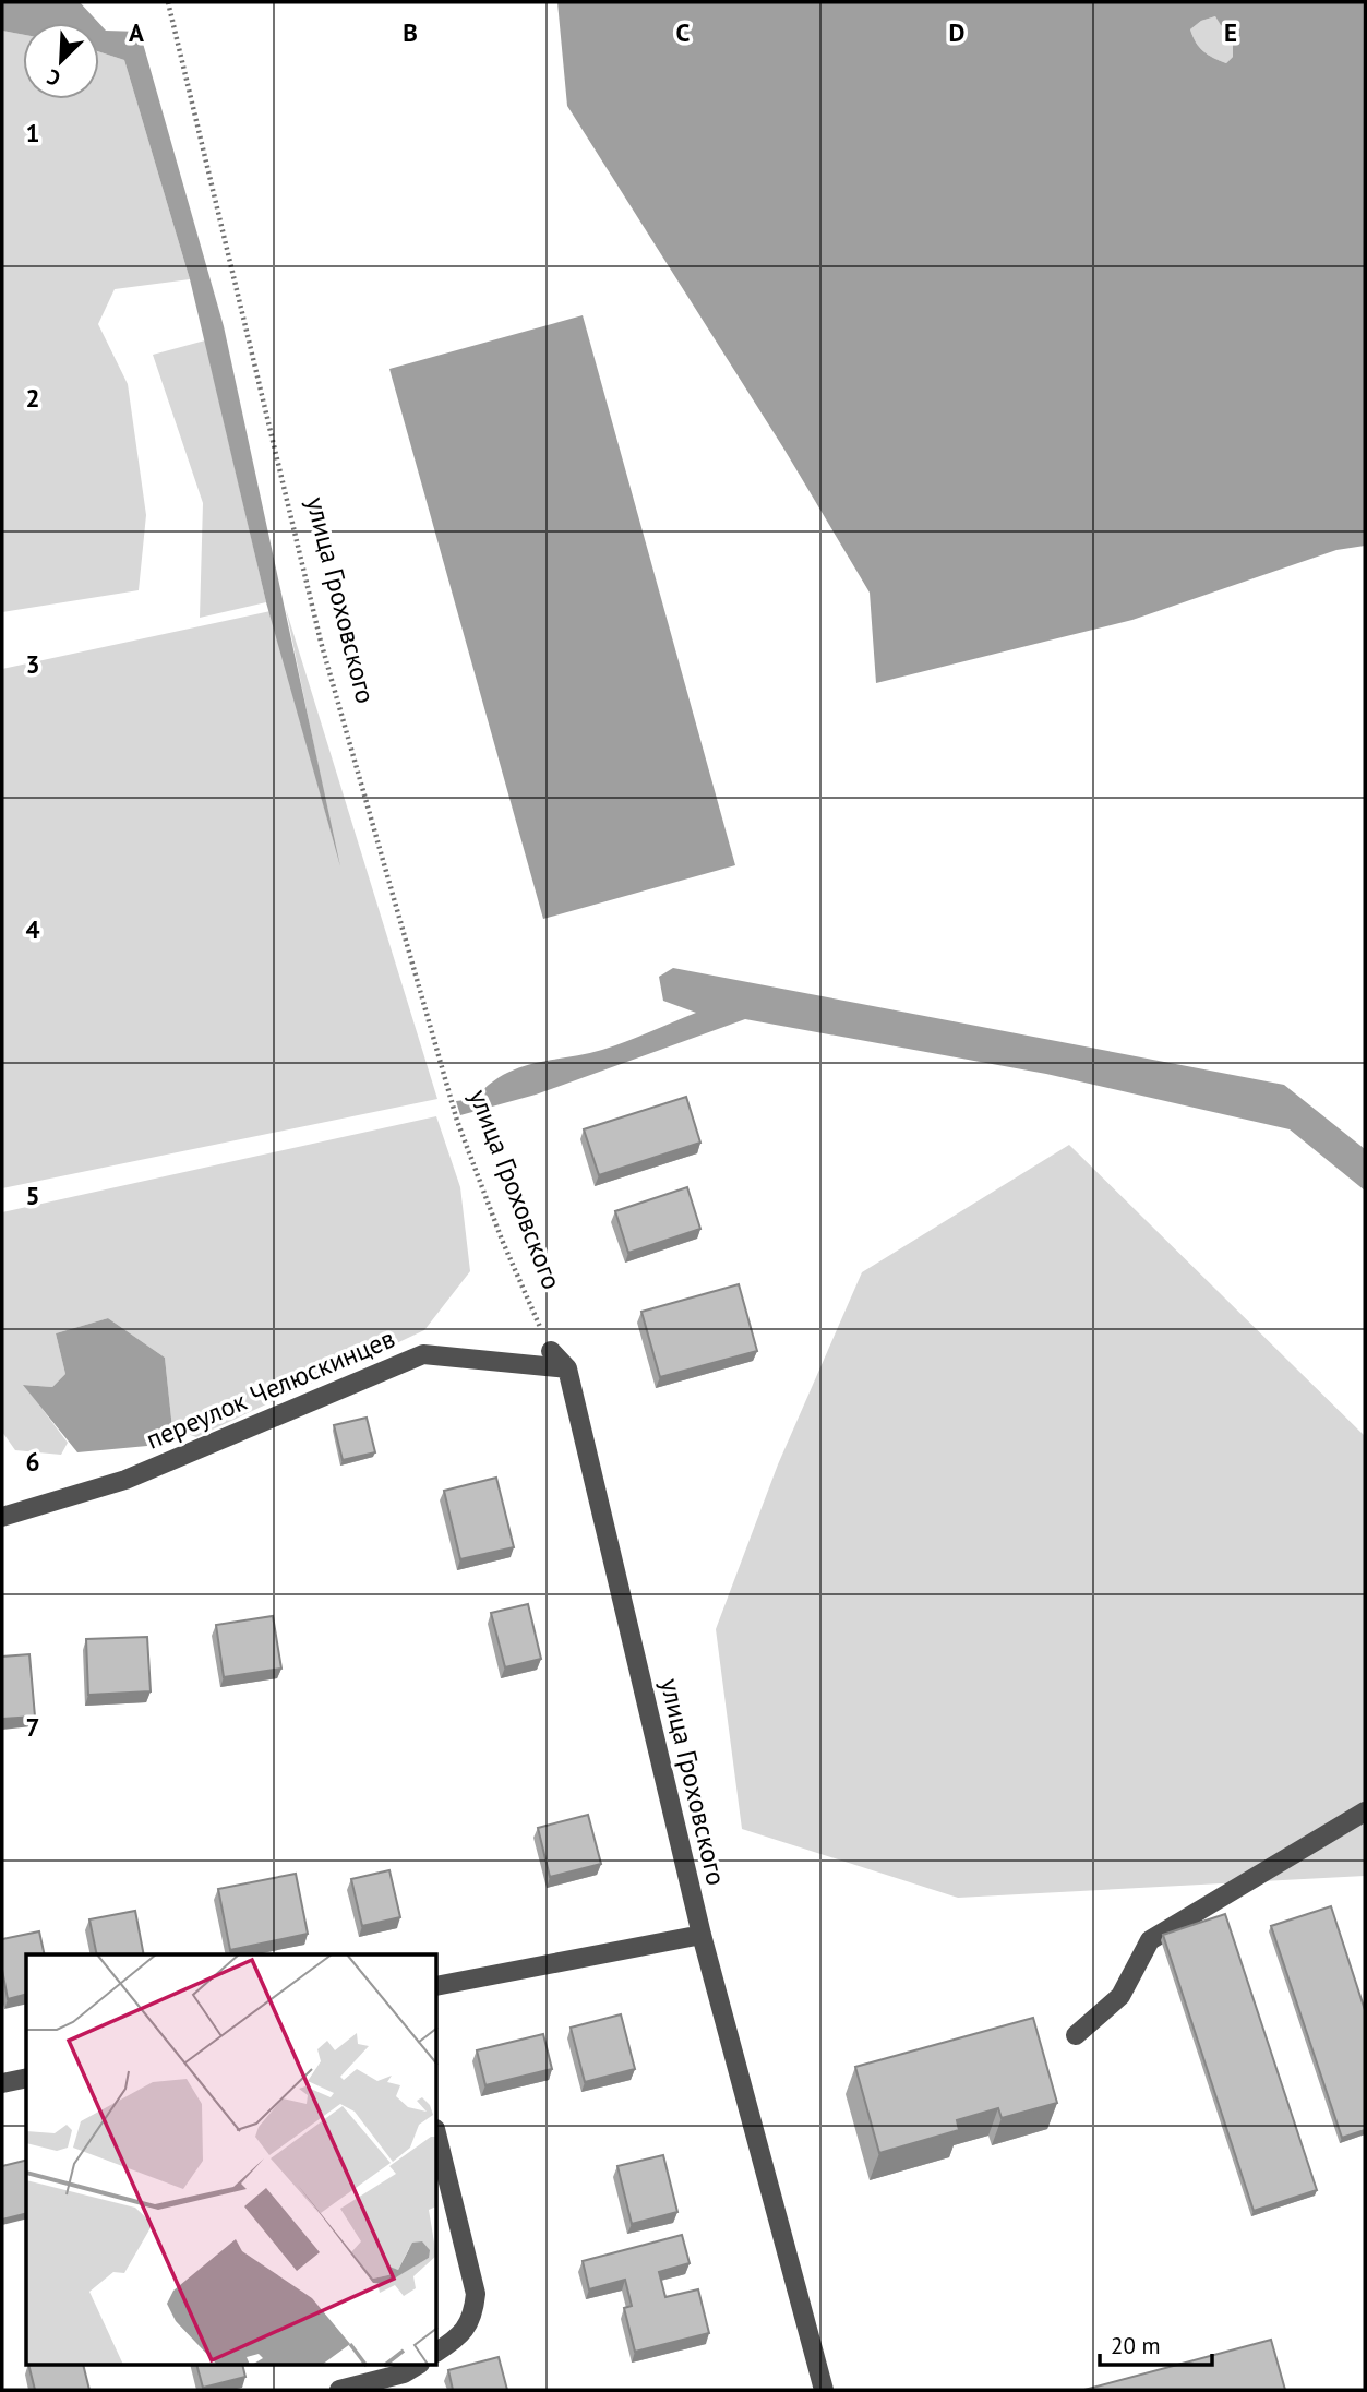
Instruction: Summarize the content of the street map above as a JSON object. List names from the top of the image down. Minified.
{"streets":{"street":["улица Гроховского","переулок Челюскинцев"]},"crossings":[["улица Гроховского","переулок Челюскинцев"]],"scale_bar":"20 m","north":"bottom left","grid":{"columns":["A","B","C","D","E"],"rows":["1","2","3","4","5","6","7"]}}
